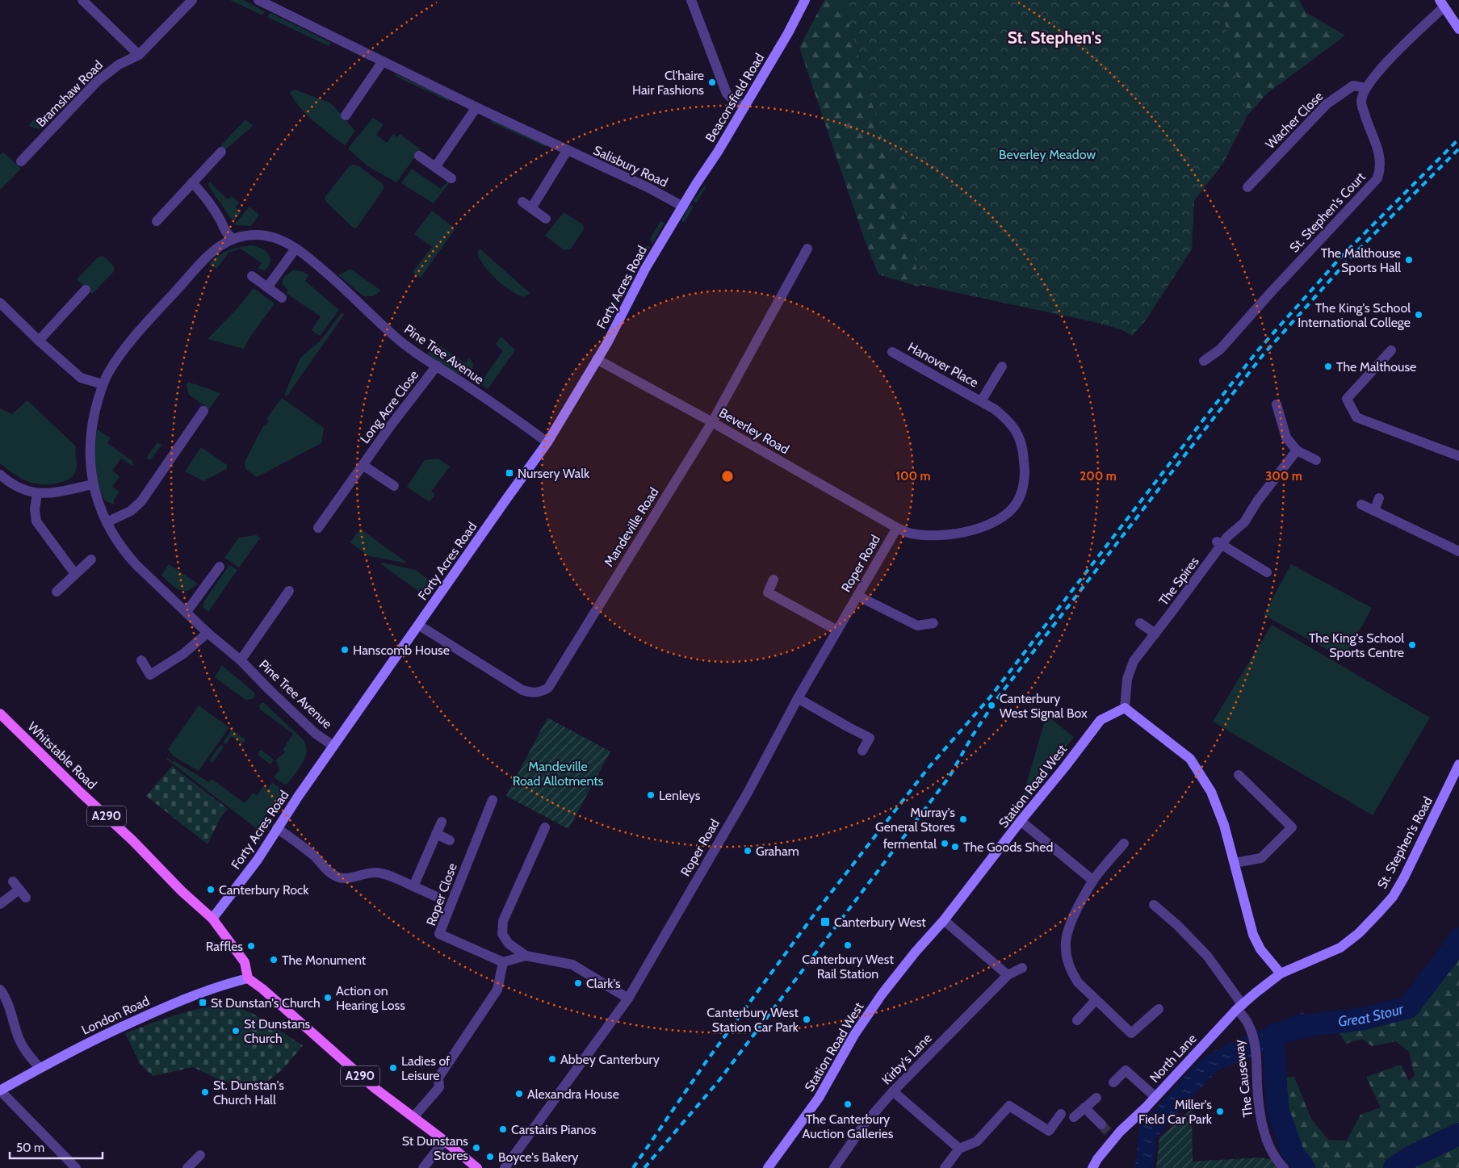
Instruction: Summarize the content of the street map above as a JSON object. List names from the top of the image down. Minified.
{"streets":{"main road":["Whitstable Road","A290"],"street":["Bramshaw Road","Beaconsfield Road","Wacher Close","Salisbury Road","St. Stephen's Court","Forty Acres Road","Pine Tree Avenue","Hanover Place","Long Acre Close","Beverley Road","Mandeville Road","Roper Road","The Spires","Station Road West","St. Stephen's Road","Roper Close","London Road","North Lane","Kirby's Lane","The Causeway"]},"crossings":[["Beaconsfield Road","Salisbury Road"],["Beaconsfield Road","Forty Acres Road"],["Wacher Close","St. Stephen's Court"],["Salisbury Road","Forty Acres Road"],["Forty Acres Road","Pine Tree Avenue"],["Forty Acres Road","Beverley Road"],["Forty Acres Road","Mandeville Road"],["Forty Acres Road","Whitstable Road"],["Pine Tree Avenue","Long Acre Close"],["Hanover Place","Beverley Road"],["Hanover Place","Roper Road"],["Beverley Road","Mandeville Road"],["Beverley Road","Roper Road"],["The Spires","Station Road West"],["Whitstable Road","A290"],["Whitstable Road","London Road"],["A290","London Road"],["St. Stephen's Road","North Lane"],["North Lane","The Causeway"]],"districts":["St. Stephen's"],"water":["Great Stour"],"parks":["Beverley Meadow","Mandeville Road Allotments"],"places":{"other":["Cl'haire Hair Fashions","The Malthouse Sports Hall","The King's School International College","The Malthouse","The King's School Sports Centre","Hanscomb House","Canterbury West Signal Box","Lenleys","Murray's General Stores","fermental","The Goods Shed","Graham","Canterbury Rock","Canterbury West Rail Station","Raffles","The Monument","Clark's","Action on Hearing Loss","Canterbury West Station Car Park","St Dunstans Church","Abbey Canterbury","Ladies of Leisure","St. Dunstan's Church Hall","Alexandra House","The Canterbury Auction Galleries","Miller's Field Car Park","Carstairs Pianos","St Dunstans Stores","Boyce's Bakery"],"transit":["Nursery Walk","Canterbury West","St Dunstan's Church"]},"scale_bar":"50 m","rings":["100 m","200 m","300 m"]}
